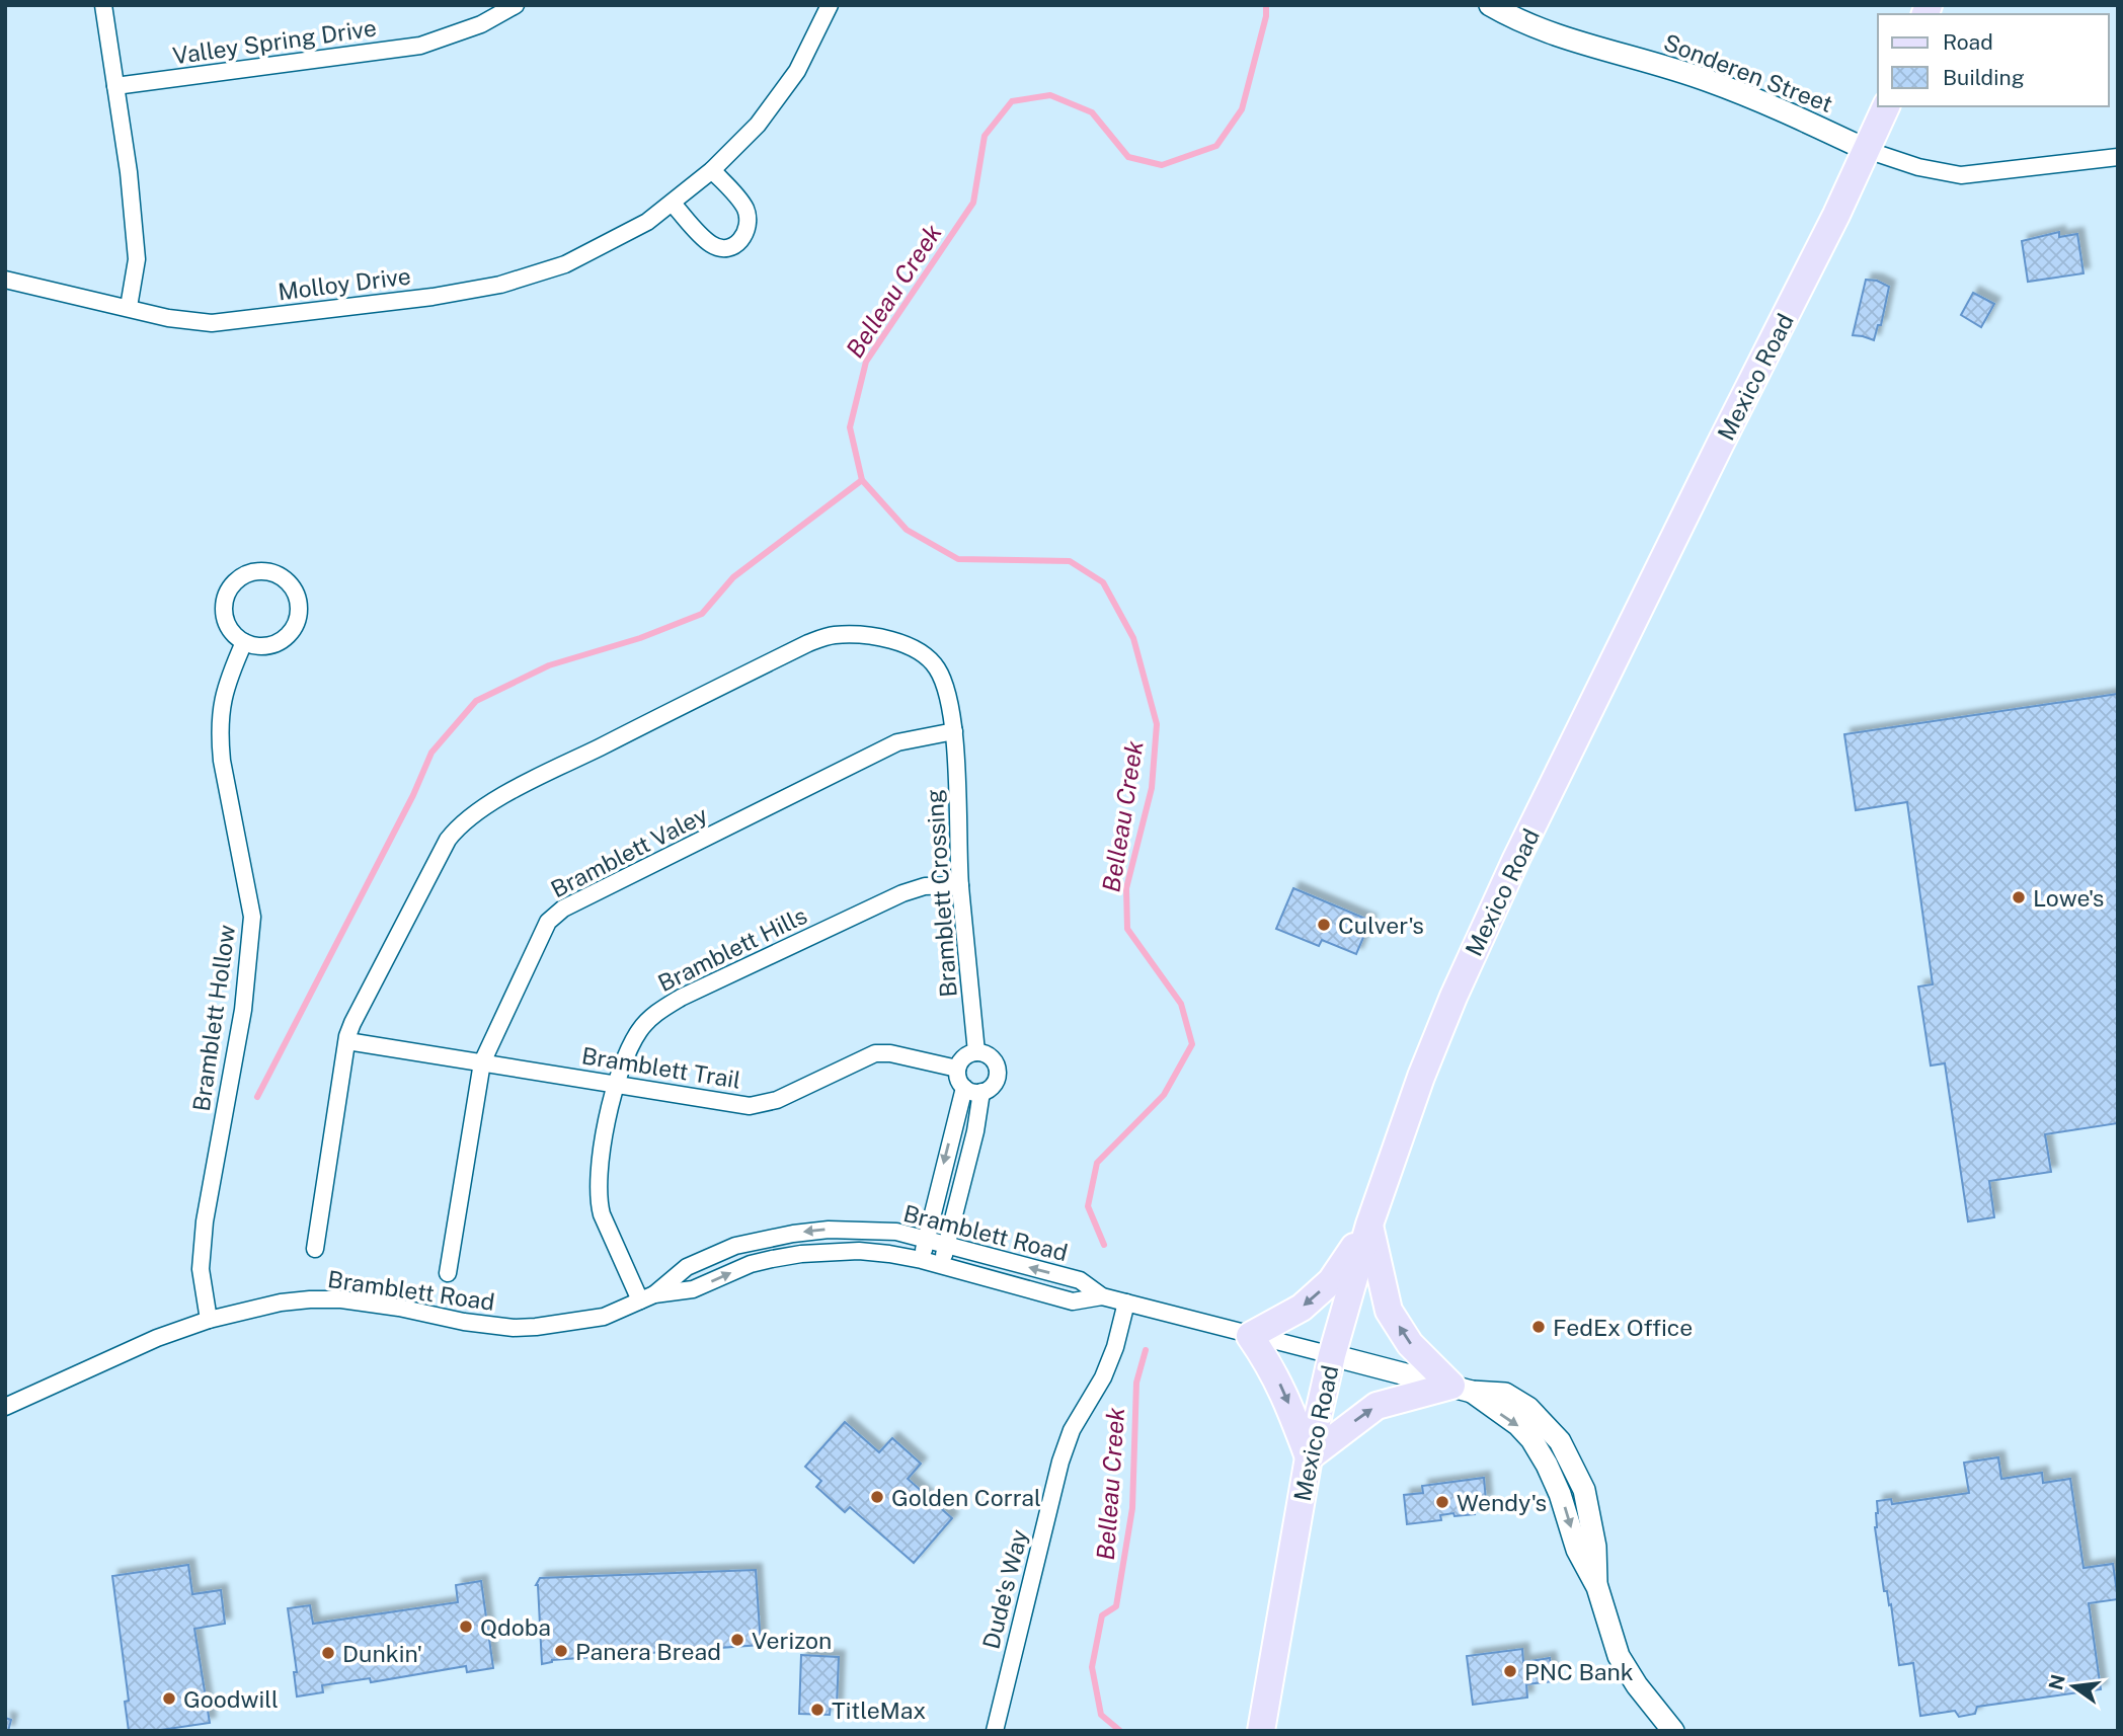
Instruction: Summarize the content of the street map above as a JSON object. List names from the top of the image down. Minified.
{"streets":{"main road":["Mexico Road"],"street":["Valley Spring Drive","Sonderen Street","Molloy Drive","Bramblett Valey","Bramblett Crossing","Bramblett Hills","Bramblett Hollow","Bramblett Trail","Bramblett Road","Dude's Way"]},"crossings":[["Sonderen Street","Mexico Road"],["Mexico Road","Bramblett Road"],["Bramblett Valey","Bramblett Crossing"],["Bramblett Valey","Bramblett Trail"],["Bramblett Crossing","Bramblett Hills"],["Bramblett Crossing","Bramblett Trail"],["Bramblett Hills","Bramblett Trail"],["Bramblett Hills","Bramblett Road"],["Bramblett Hollow","Bramblett Road"],["Bramblett Road","Dude's Way"]],"water":["Belleau Creek"],"places":["Lowe's","Culver's","FedEx Office","Golden Corral","Wendy's","Qdoba","Verizon","Panera Bread","Dunkin'","PNC Bank","Goodwill","TitleMax"],"legend":["Road","Building"],"north":"left"}
